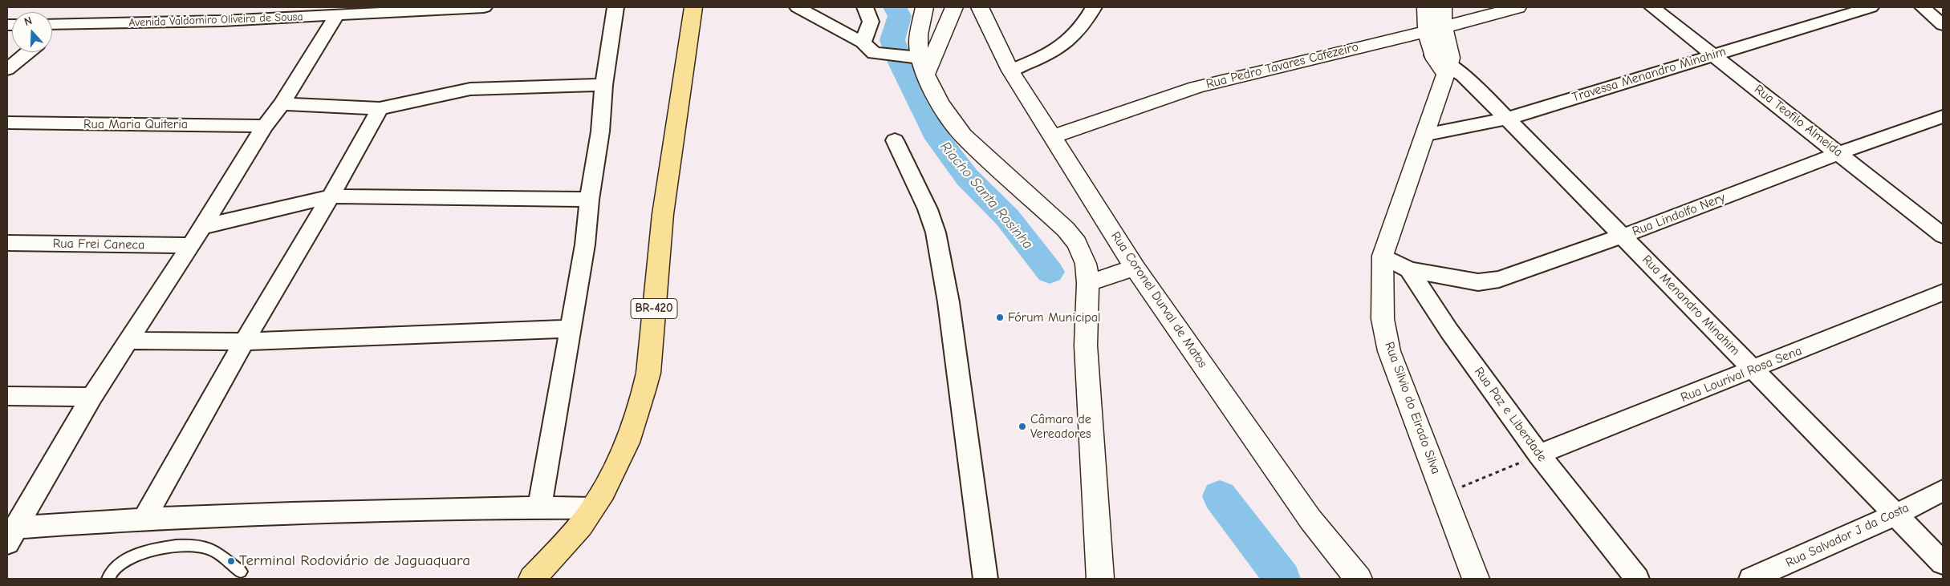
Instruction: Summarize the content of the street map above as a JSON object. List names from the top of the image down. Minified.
{"streets":{"main road":["BR-420"],"street":["Avenida Valdomiro Oliveira de Sousa","Rua Pedro Tavares Cafezeiro","Travessa Menandro Minahim","Rua Teofilo Almeida","Rua Maria Quiteria","Rua Lindolfo Nery","Rua Frei Caneca","Rua Coronel Durval de Matos","Rua Menandro Minahim","Rua Lourival Rosa Sena","Rua Silvio do Eirado Silva","Rua Paz e Liberdade","Rua Salvador J da Costa"]},"crossings":[["Rua Pedro Tavares Cafezeiro","Rua Coronel Durval de Matos"],["Travessa Menandro Minahim","Rua Teofilo Almeida"],["Travessa Menandro Minahim","Rua Menandro Minahim"],["Travessa Menandro Minahim","Rua Silvio do Eirado Silva"],["Rua Teofilo Almeida","Rua Lindolfo Nery"],["Rua Lindolfo Nery","Rua Menandro Minahim"],["Rua Lindolfo Nery","Rua Paz e Liberdade"],["Rua Menandro Minahim","Rua Lourival Rosa Sena"],["Rua Menandro Minahim","Rua Silvio do Eirado Silva"],["Rua Menandro Minahim","Rua Salvador J da Costa"],["Rua Lourival Rosa Sena","Rua Paz e Liberdade"],["Rua Silvio do Eirado Silva","Rua Paz e Liberdade"]],"water":["Riacho Santa Rosinha"],"places":["Fórum Municipal","Câmara de Vereadores","Terminal Rodoviário de Jaguaquara"],"north":"top"}
